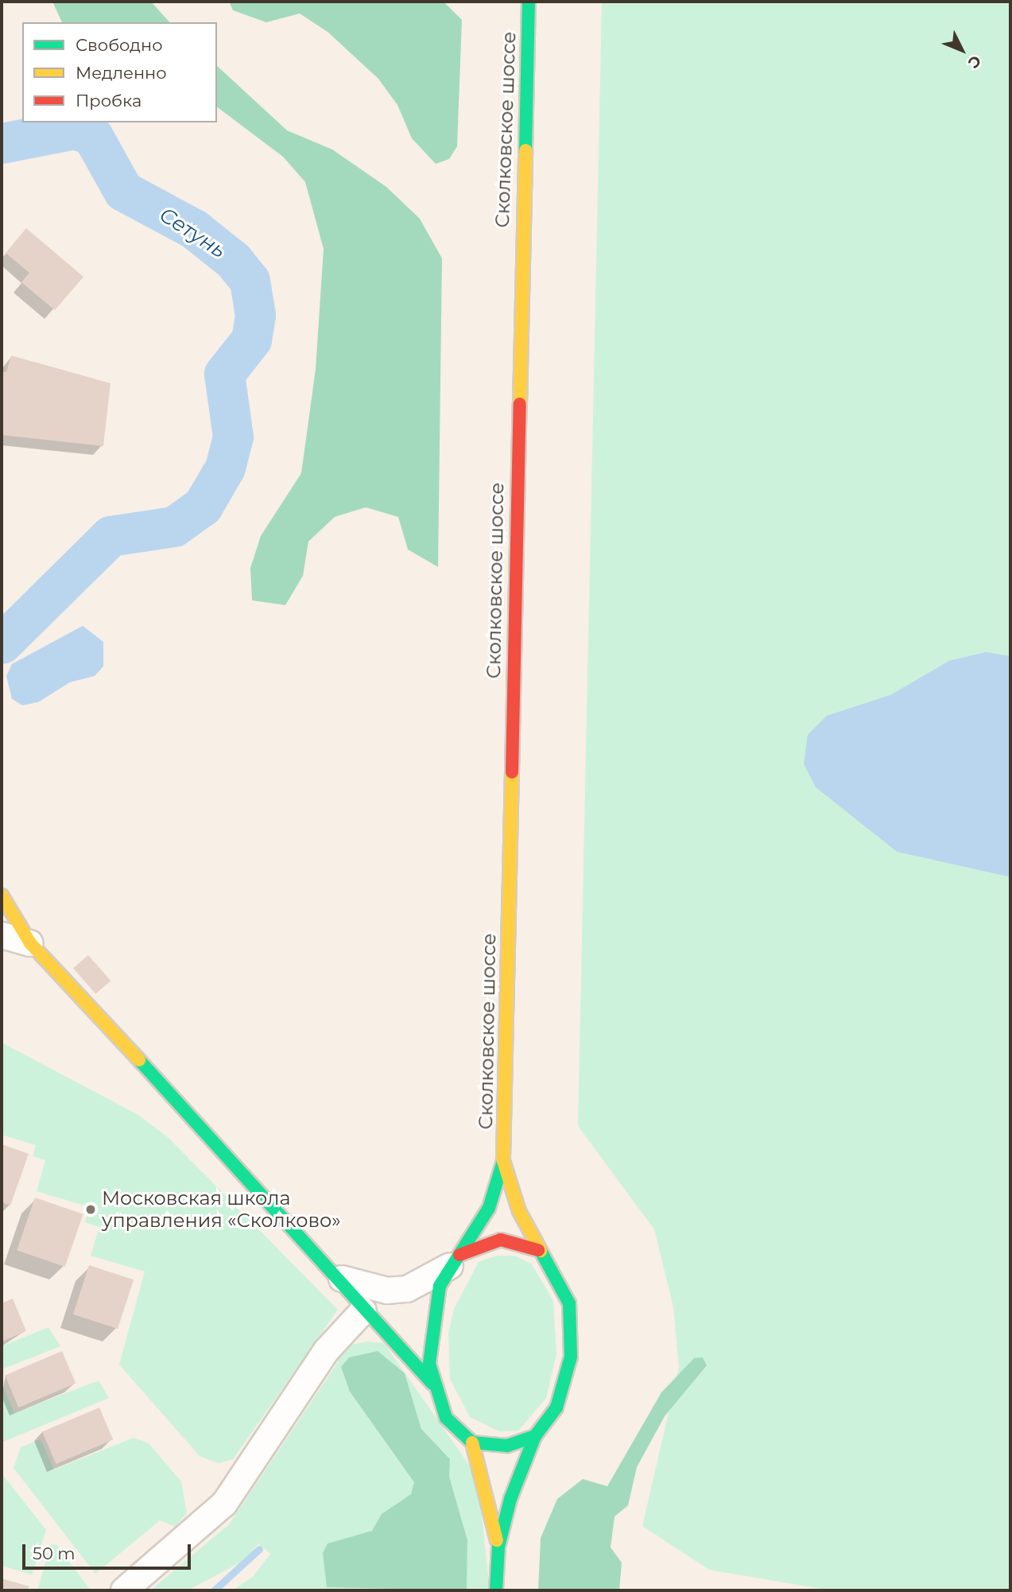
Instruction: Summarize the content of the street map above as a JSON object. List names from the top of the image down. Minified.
{"streets":{"street":["Сколковское шоссе"]},"water":["Сетунь"],"places":["Московская школа управления «Сколково»"],"legend":["Свободно","Медленно","Пробка"],"scale_bar":"50 m","north":"bottom right"}
